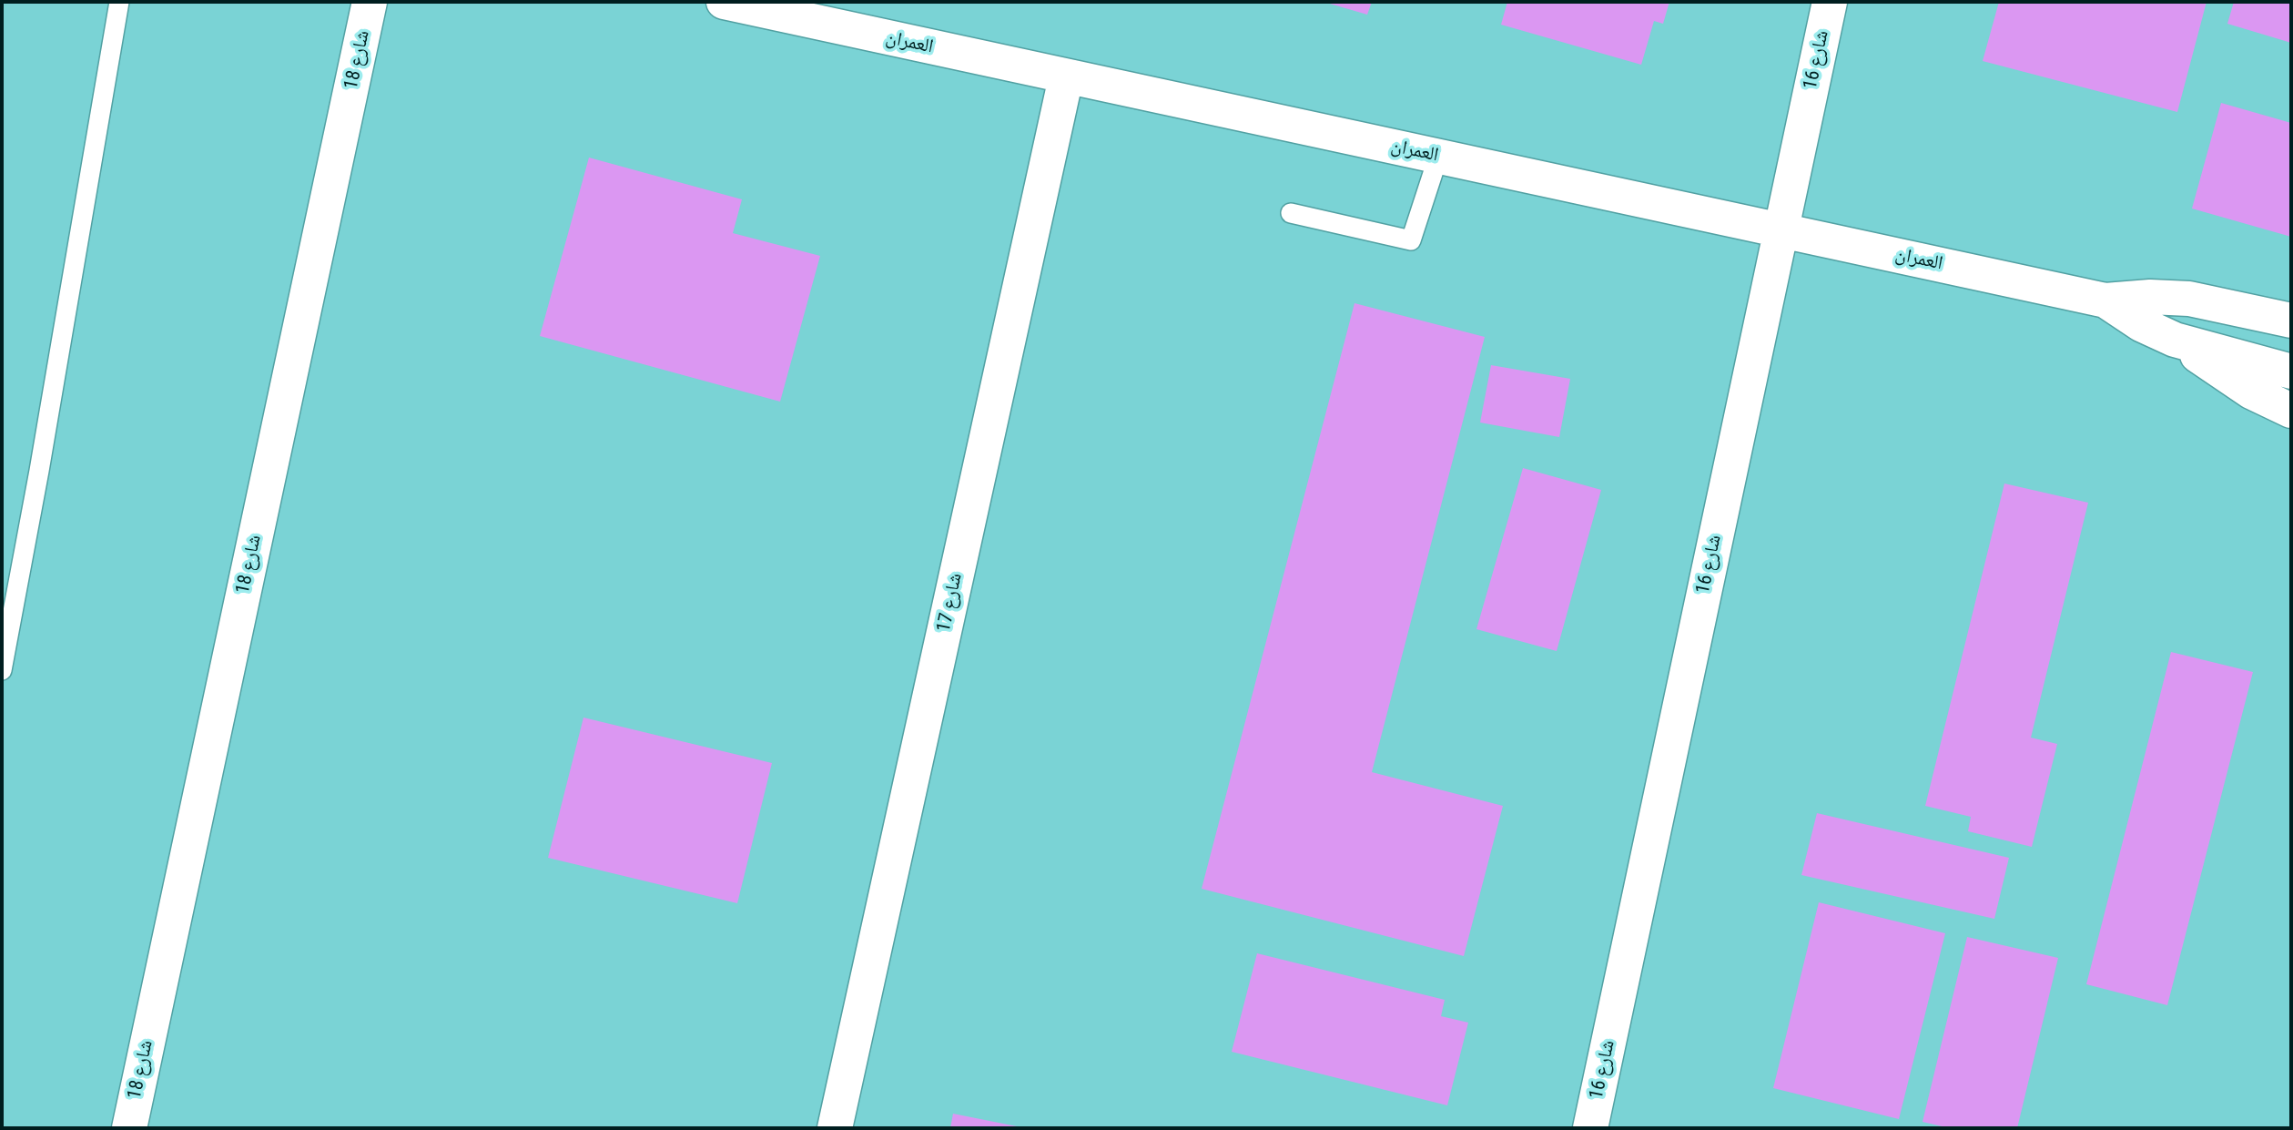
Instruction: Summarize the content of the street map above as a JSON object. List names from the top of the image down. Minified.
{"streets":{"street":["العمران","شارع 18","شارع 16","شارع 17"]},"crossings":[["العمران","شارع 16"],["العمران","شارع 17"]]}
